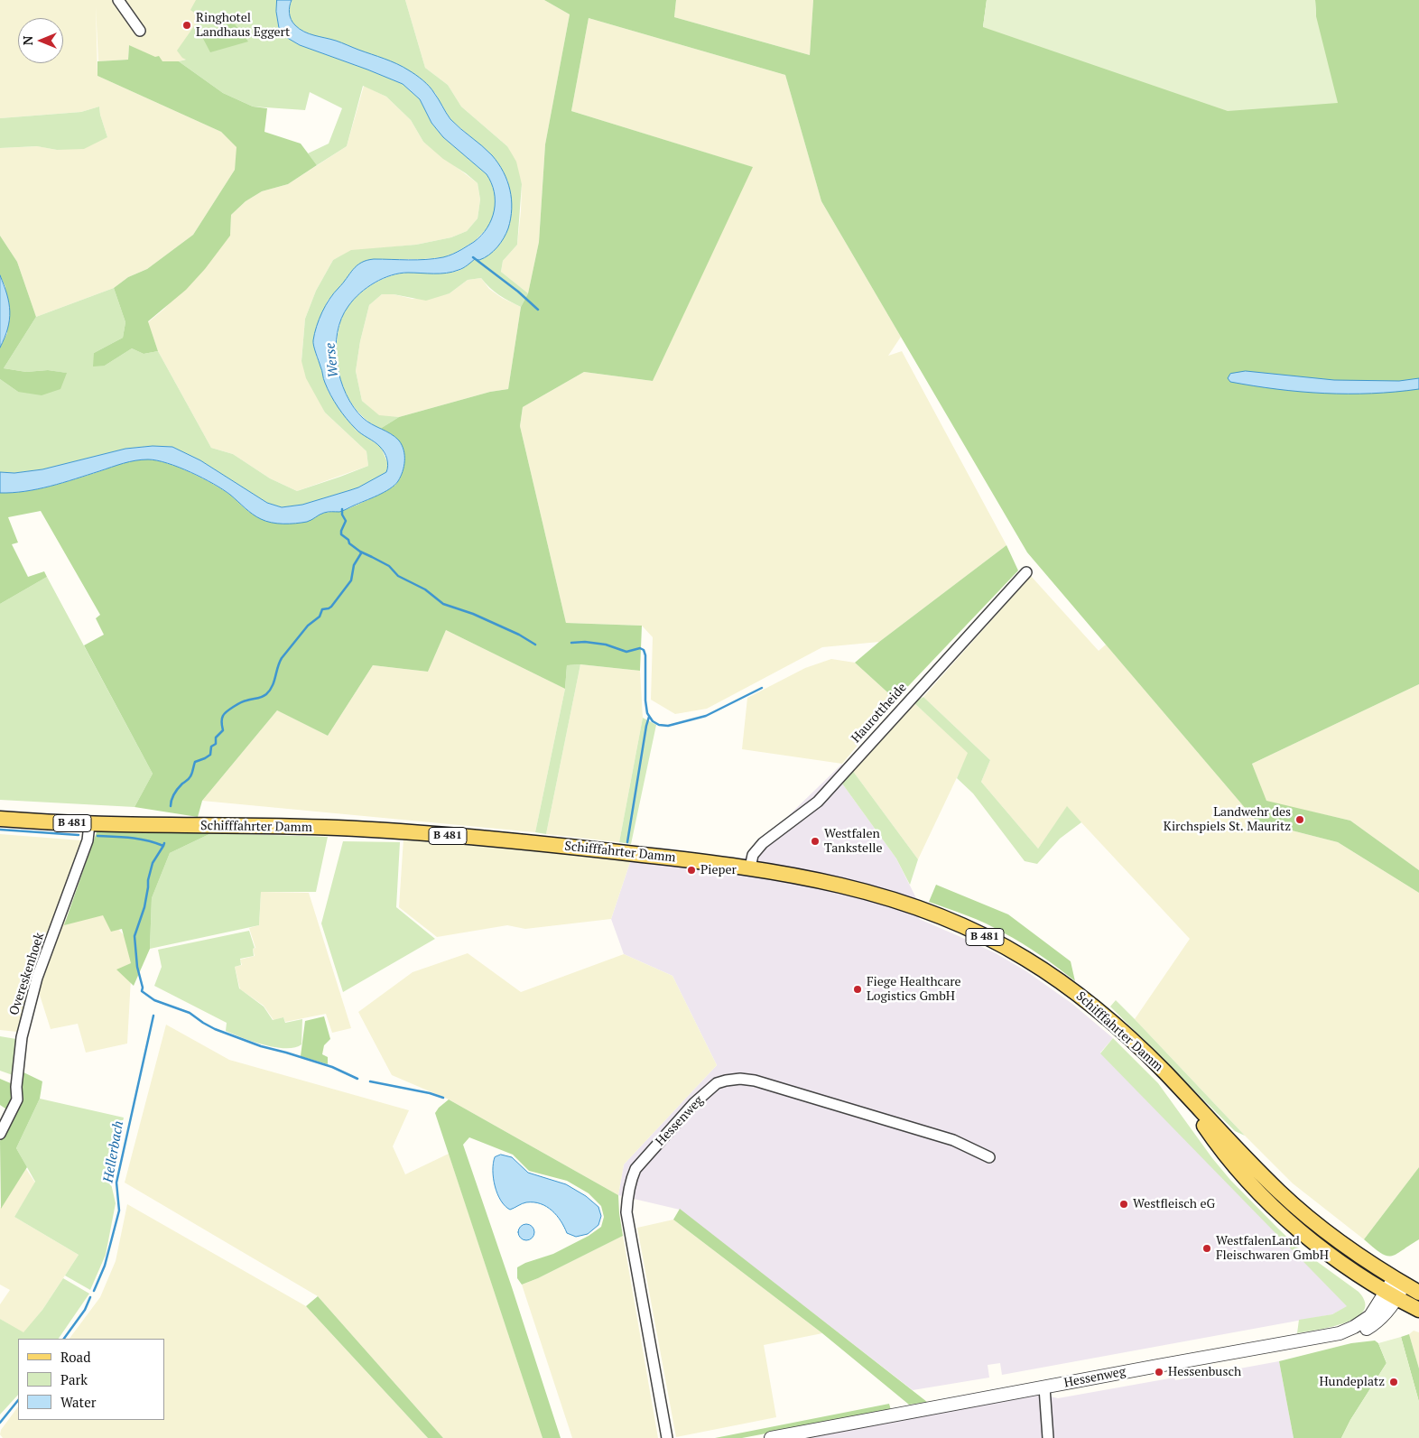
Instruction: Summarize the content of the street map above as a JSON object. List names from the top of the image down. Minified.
{"streets":{"main road":["B 481","Schifffahrter Damm"],"street":["Haurottheide","Overeskenhoek","Hessenweg"]},"crossings":[["Haurottheide","Schifffahrter Damm"],["Schifffahrter Damm","Overeskenhoek"],["Schifffahrter Damm","Hessenweg"]],"water":["Werse","Hellerbach"],"places":["Ringhotel Landhaus Eggert","Landwehr des Kirchspiels St. Mauritz","Westfalen Tankstelle","Pieper","Fiege Healthcare Logistics GmbH","Westfleisch eG","WestfalenLand Fleischwaren GmbH","Hessenbusch","Hundeplatz"],"legend":["Road","Park","Water"],"north":"left"}
